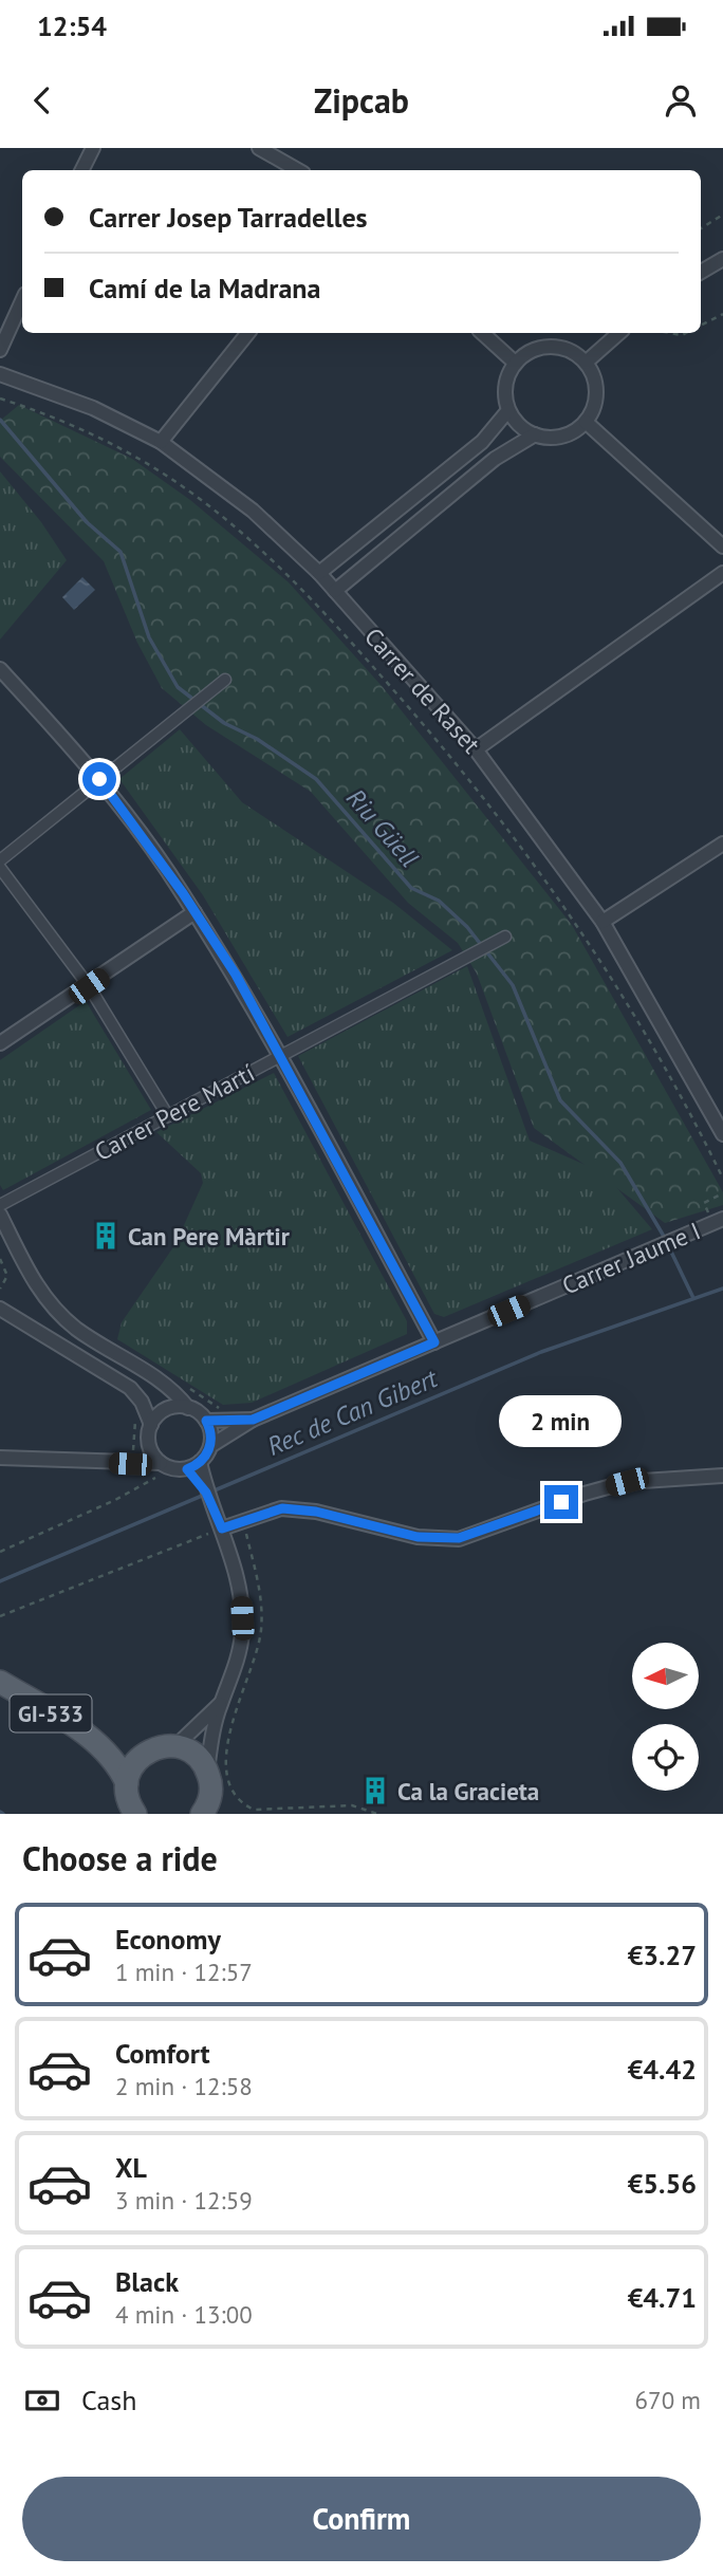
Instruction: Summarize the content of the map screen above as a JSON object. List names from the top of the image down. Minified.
{"streets":{"main road":["GI-533"],"street":["Carrer de Raset","Carrer Pere Martí","Carrer Jaume I"]},"water":["Riu Güell","Rec de Can Gibert"],"places":{"building":["Can Pere Màrtir","Ca la Gracieta"]},"north":"left","page":{"status":"12:54","header":"Zipcab","banner":["Carrer Josep Tarradelles","Camí de la Madrana"],"bubble":"2 min","heading":"Choose a ride","list":[{"name":"Economy","note":"1 min · 12:57","value":"€3.27"},{"name":"Comfort","note":"2 min · 12:58","value":"€4.42"},{"name":"XL","note":"3 min · 12:59","value":"€5.56"},{"name":"Black","note":"4 min · 13:00","value":"€4.71"}],"pay":["Cash","670 m"],"buttons":"Confirm"}}
